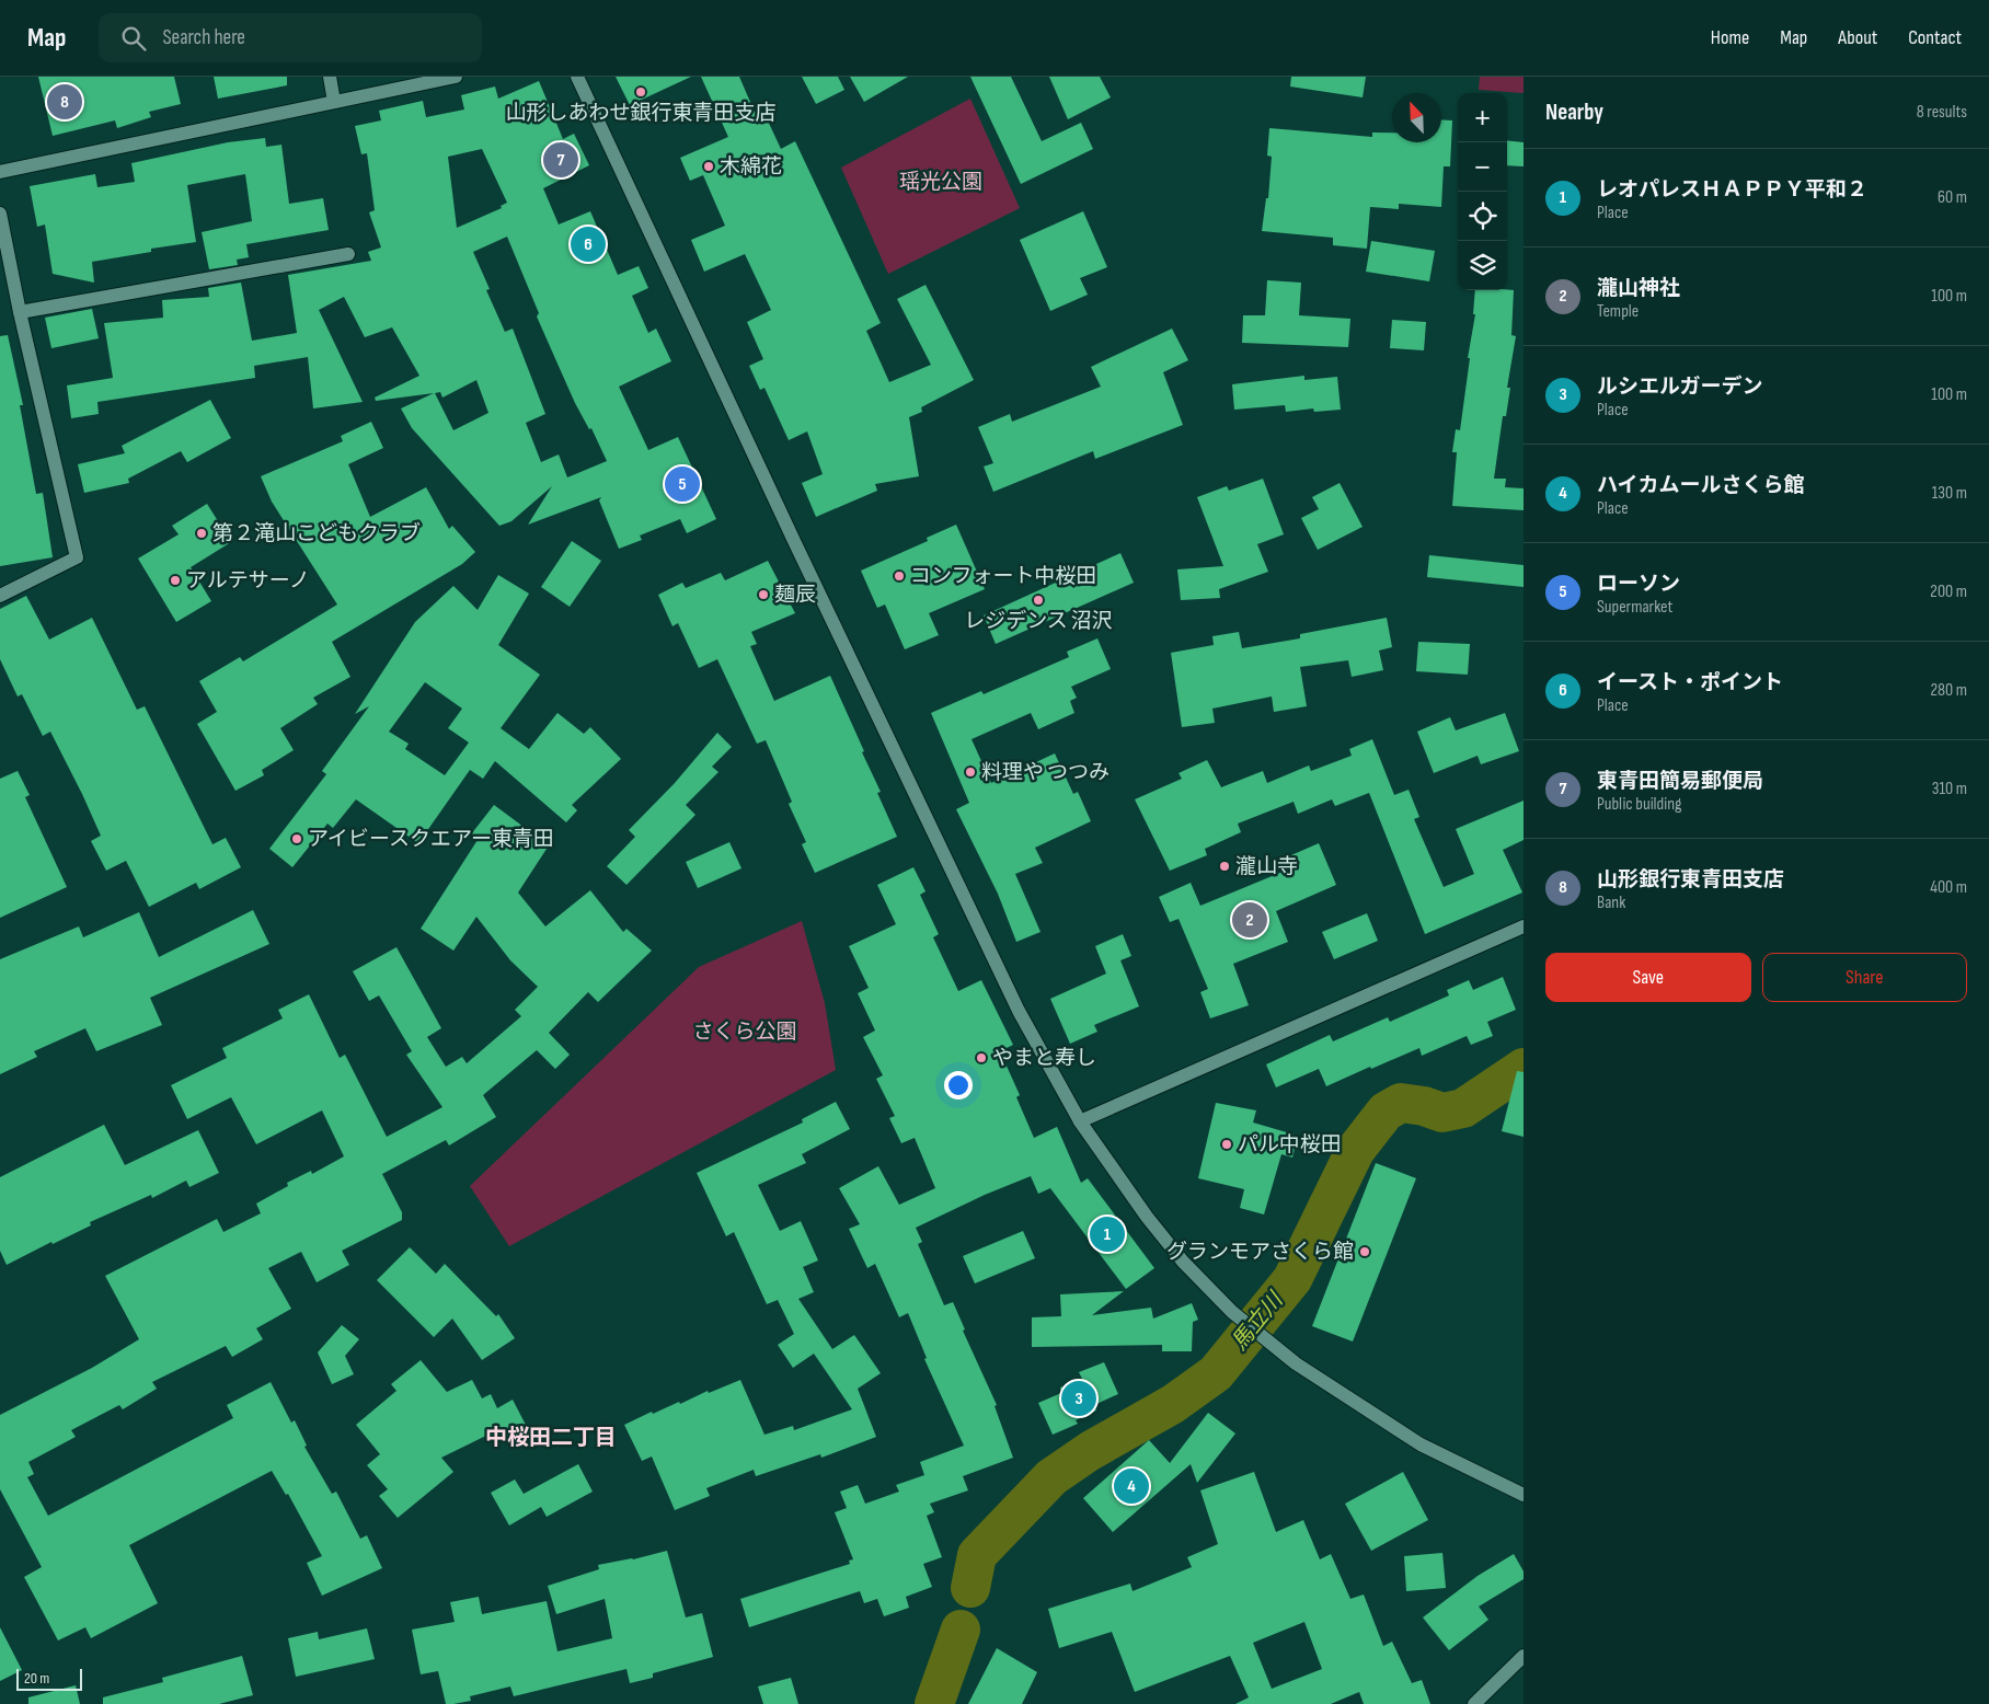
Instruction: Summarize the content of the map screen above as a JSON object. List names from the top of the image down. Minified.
{"districts":["中桜田二丁目"],"water":["馬立川"],"parks":["瑶光公園","さくら公園"],"places":["山形しあわせ銀行東青田支店","木綿花","第２滝山こどもクラブ","コンフォート中桜田","アルテサーノ","麺辰","レジデンス 沼沢","料理や つつみ","アイビースクエアー東青田","瀧山寺","やまと寿し","パル中桜田","グランモアさくら館"],"scale_bar":"20 m","north":"top left","page":{"header":"Map","search":"Search here","nav":["Home","Map","About","Contact"],"heading":["Nearby","8 results"],"pins":["8","7","6","5","2","1","3","4"],"map_buttons":["+","−"],"list":[{"mark":"1","name":"レオパレスＨＡＰＰＹ平和２","note":"Place","value":"60 m"},{"mark":"2","name":"瀧山神社","note":"Temple","value":"100 m"},{"mark":"3","name":"ルシエルガーデン","note":"Place","value":"100 m"},{"mark":"4","name":"ハイカムールさくら館","note":"Place","value":"130 m"},{"mark":"5","name":"ローソン","note":"Supermarket","value":"200 m"},{"mark":"6","name":"イースト・ポイント","note":"Place","value":"280 m"},{"mark":"7","name":"東青田簡易郵便局","note":"Public building","value":"310 m"},{"mark":"8","name":"山形銀行東青田支店","note":"Bank","value":"400 m"}],"buttons":["Save","Share"],"scale":"20 m"}}
